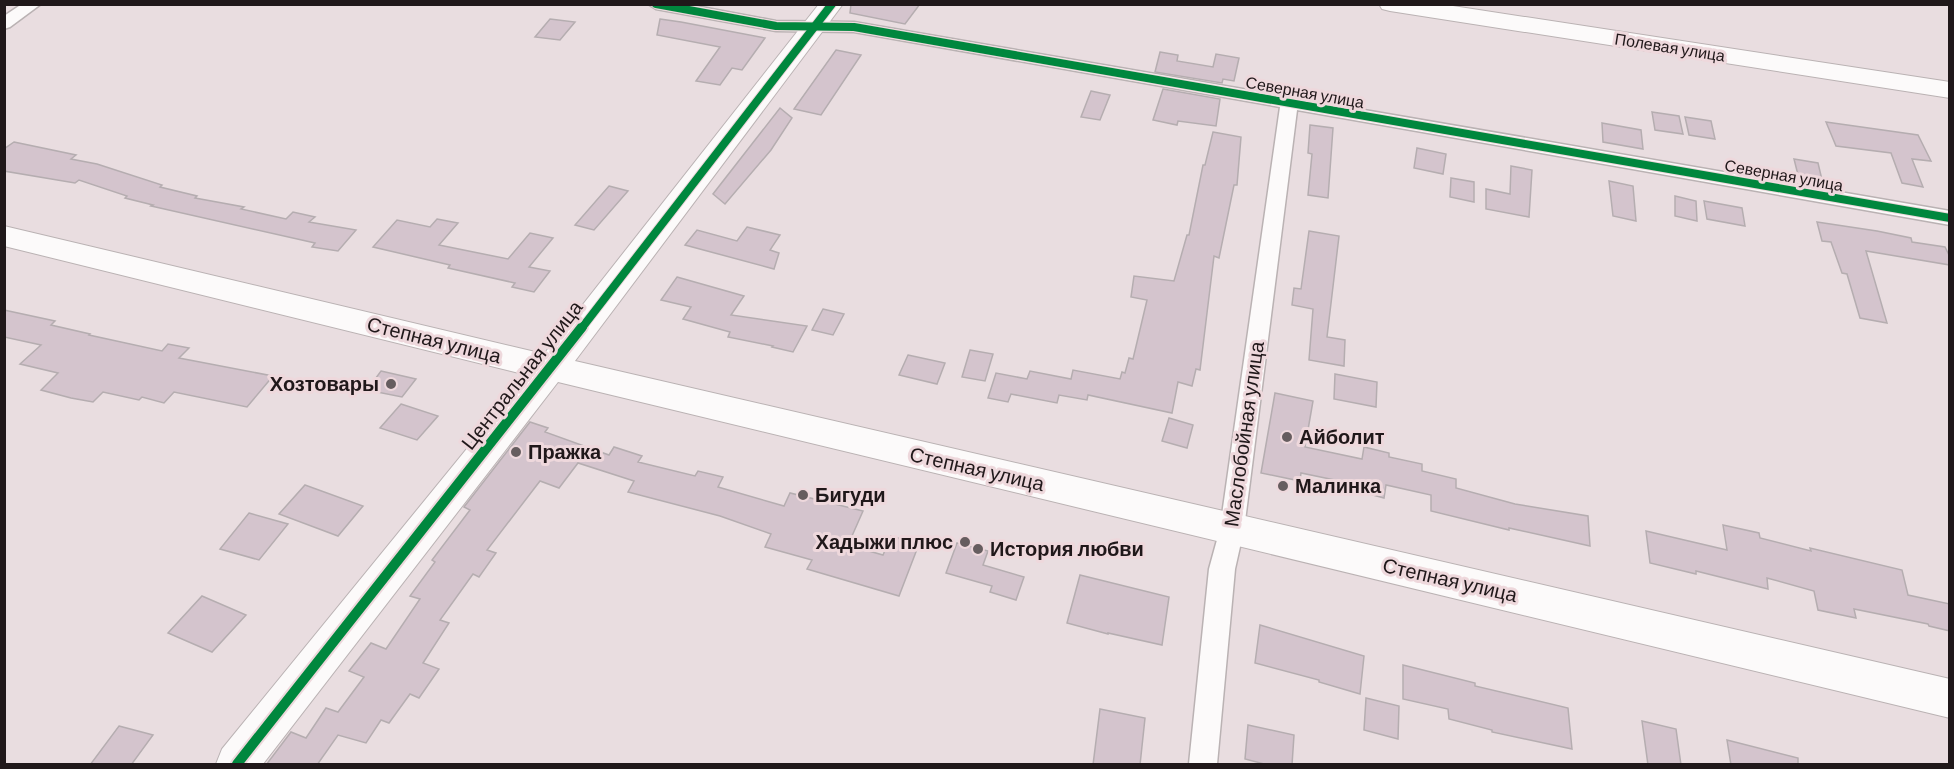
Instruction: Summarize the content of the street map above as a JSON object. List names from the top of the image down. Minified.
{"streets":{"main road":["Полевая улица","Степная улица","Центральная улица"],"street":["Северная улица","Маслобойная улица"]},"crossings":[["Северная улица","Центральная улица"],["Северная улица","Маслобойная улица"],["Степная улица","Центральная улица"],["Степная улица","Маслобойная улица"]],"places":["Хозтовары","Айболит","Пражка","Малинка","Бигуди","Хадыжи плюс","История любви"]}
